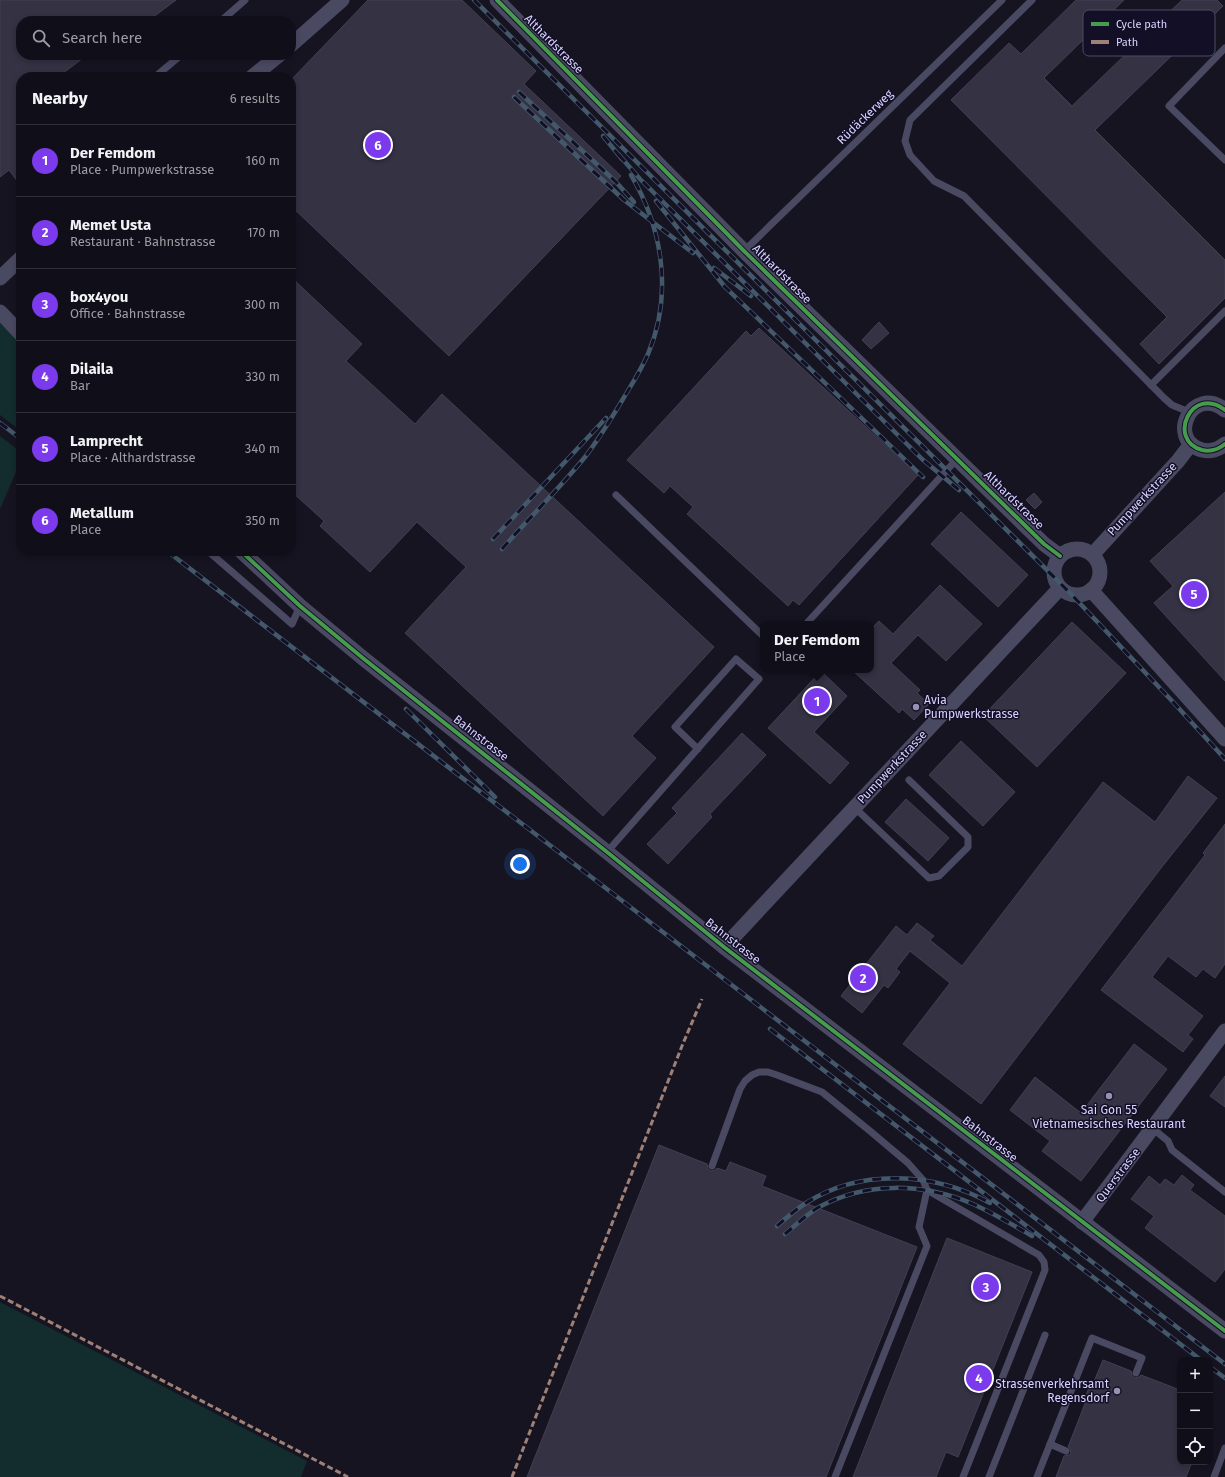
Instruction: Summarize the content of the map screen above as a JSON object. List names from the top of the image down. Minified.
{"streets":{"street":["Althardstrasse","Pumpwerkstrasse","Bahnstrasse","Querstrasse"],"lane":["Rüdäckerweg"]},"crossings":[["Althardstrasse","Rüdäckerweg"],["Althardstrasse","Pumpwerkstrasse"],["Pumpwerkstrasse","Bahnstrasse"],["Bahnstrasse","Querstrasse"]],"places":["Avia Pumpwerkstrasse","Sai Gon 55 Vietnamesisches Restaurant","Strassenverkehrsamt Regensdorf"],"legend":["Cycle path","Path"],"page":{"search":"Search here","heading":["Nearby","6 results"],"list":[{"mark":"1","name":"Der Femdom","note":"Place · Pumpwerkstrasse","value":"160 m"},{"mark":"2","name":"Memet Usta","note":"Restaurant · Bahnstrasse","value":"170 m"},{"mark":"3","name":"box4you","note":"Office · Bahnstrasse","value":"300 m"},{"mark":"4","name":"Dilaila","note":"Bar","value":"330 m"},{"mark":"5","name":"Lamprecht","note":"Place · Althardstrasse","value":"340 m"},{"mark":"6","name":"Metallum","note":"Place","value":"350 m"}],"pins":["6","5","1","2","3","4"],"popup":["Der Femdom","Place"],"map_buttons":["+","−"]}}
